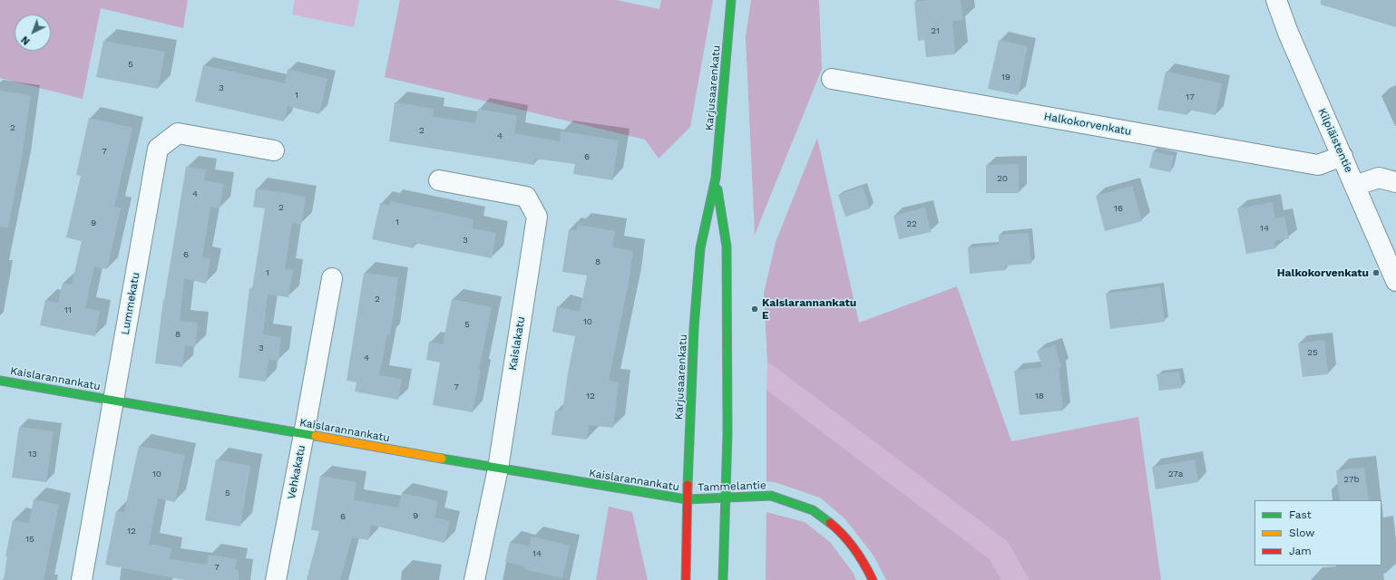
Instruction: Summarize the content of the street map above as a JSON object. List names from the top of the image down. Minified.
{"streets":{"street":["Karjusaarenkatu","Halkokorvenkatu","Kilpiäistentie","Lummekatu","Kaislakatu","Kaislarannankatu","Vehkakatu","Tammelantie"]},"crossings":[["Karjusaarenkatu","Kaislarannankatu"],["Karjusaarenkatu","Tammelantie"],["Halkokorvenkatu","Kilpiäistentie"],["Lummekatu","Kaislarannankatu"],["Kaislakatu","Kaislarannankatu"],["Kaislarannankatu","Vehkakatu"],["Kaislarannankatu","Tammelantie"]],"places":["Halkokorvenkatu","Kaislarannankatu E"],"house_numbers":["21","5","19","3","1","17","2","2","4","7","6","20","4","2","16","1","9","22","14","3","6","8","1","2","11","10","5","8","3","25","4","7","12","18","13","10","27a","27b","5","9","6","12","15","14","7"],"legend":["Fast","Slow","Jam"],"north":"bottom left"}
